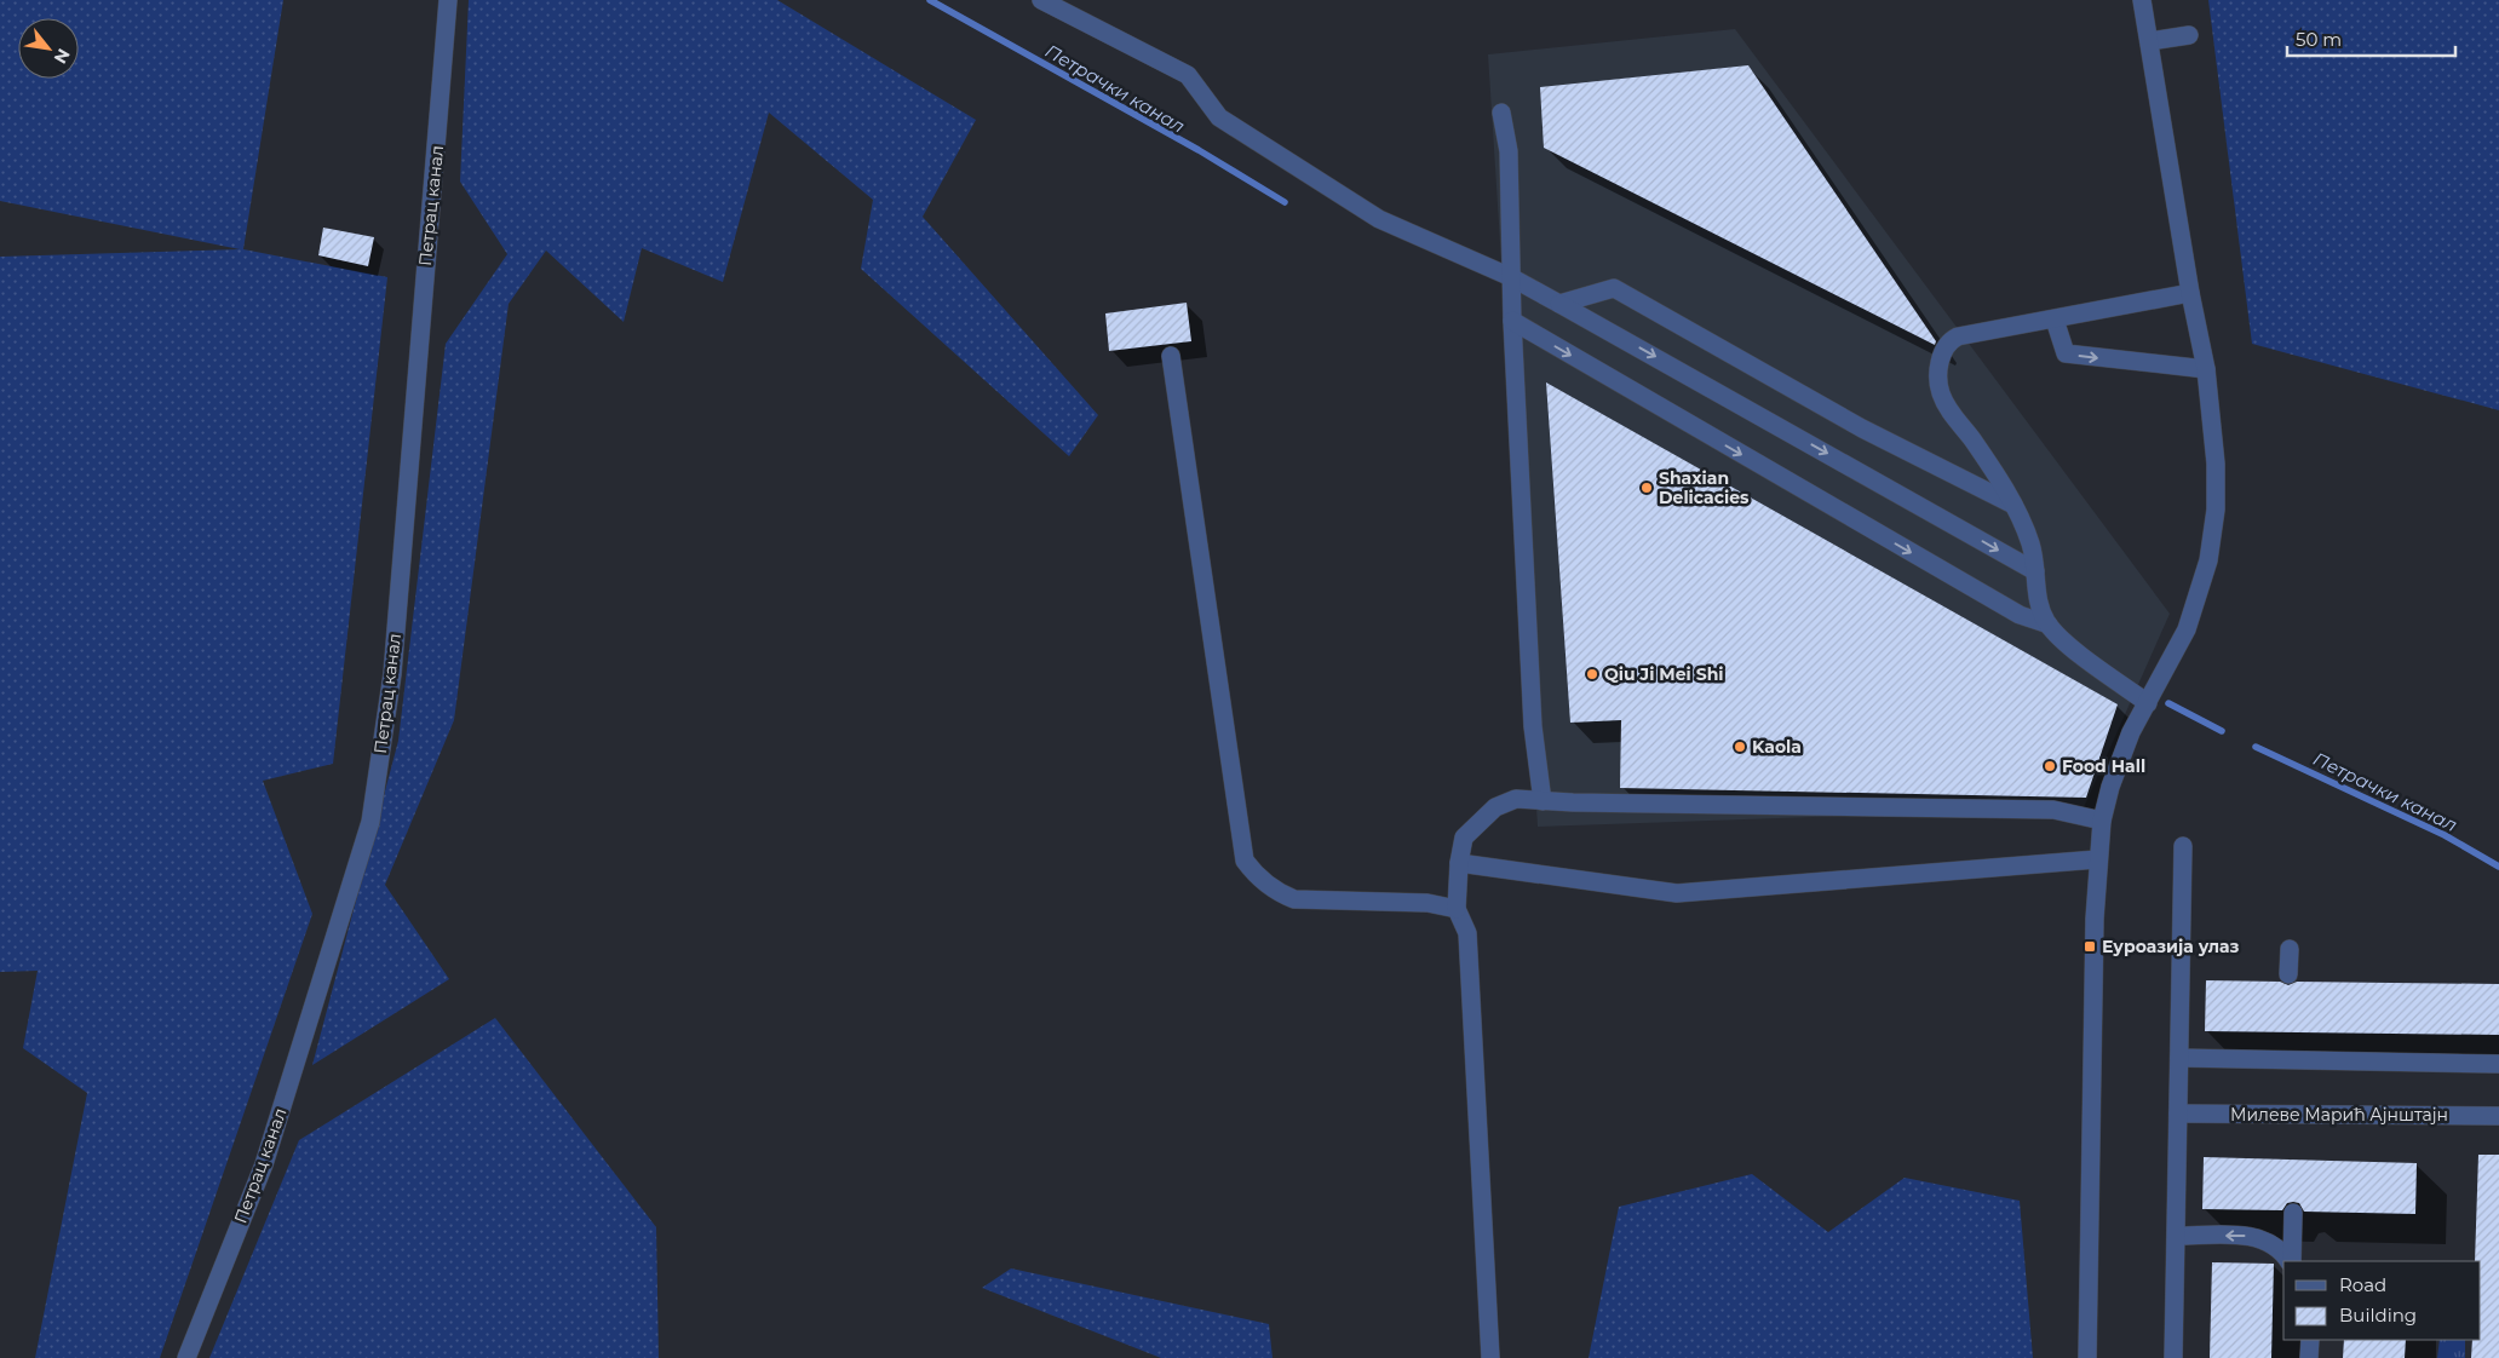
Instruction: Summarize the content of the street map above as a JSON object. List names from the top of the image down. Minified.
{"streets":{"street":["Петрац канал","Милеве Марић Ајнштајн"]},"water":["Петрачки канал"],"places":{"other":["Shaxian Delicacies","Qiu Ji Mei Shi","Kaola","Food Hall"],"transit":["Еуроазија улаз"]},"legend":["Road","Building"],"scale_bar":"50 m","north":"bottom right"}
